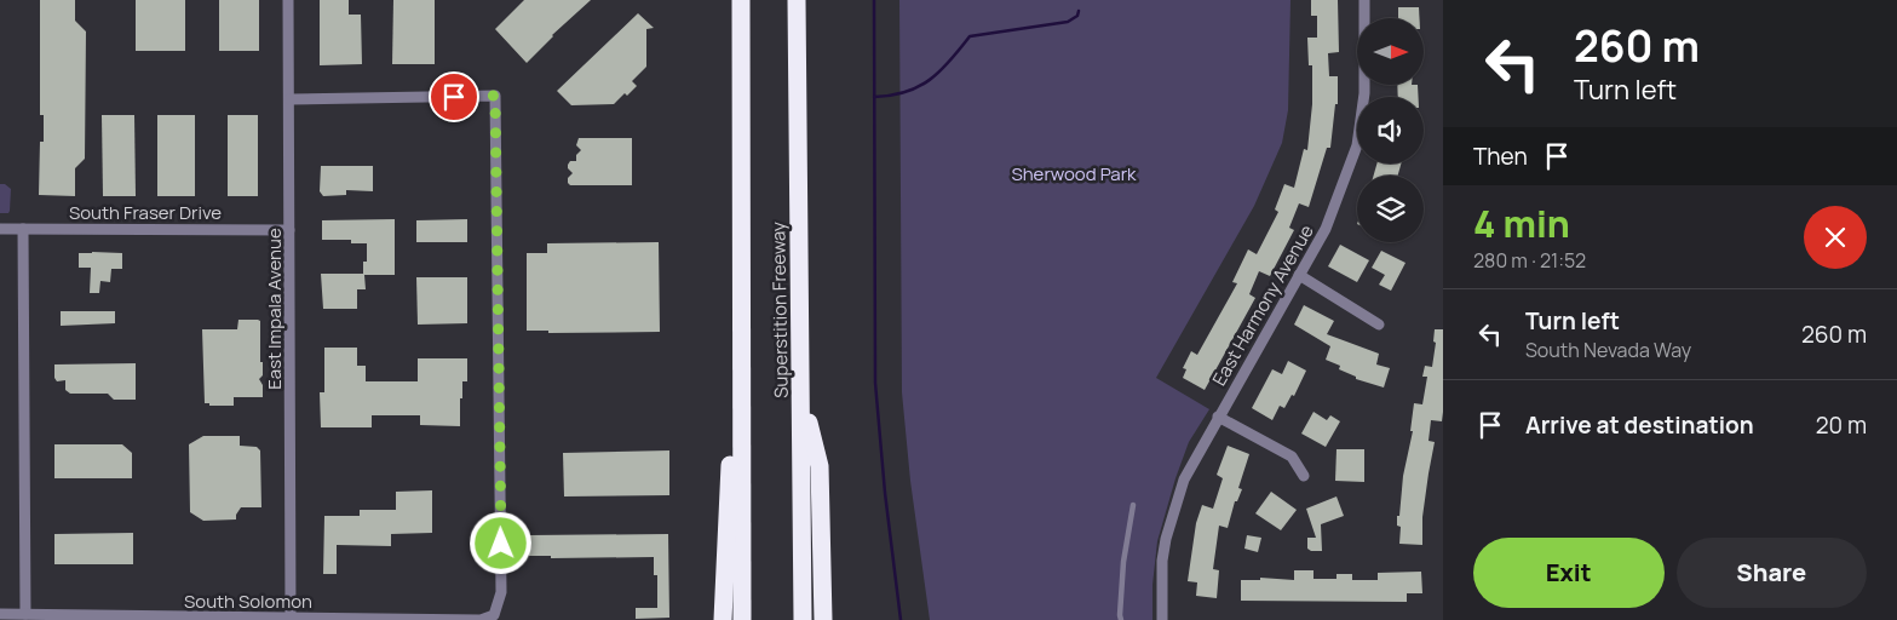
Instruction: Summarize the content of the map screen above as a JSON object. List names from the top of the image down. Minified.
{"streets":{"highway":["Superstition Freeway"],"street":["South Fraser Drive","East Harmony Avenue","East Impala Avenue","South Solomon"]},"crossings":[["South Fraser Drive","East Impala Avenue"],["East Impala Avenue","South Solomon"]],"parks":["Sherwood Park"],"north":"right","page":{"turn":["260 m","Turn left"],"then":"Then","heading":["4 min","280 m · 21:52"],"list":[{"name":"Turn left","note":"South Nevada Way","value":"260 m"},{"name":"Arrive at destination","value":"20 m"}],"buttons":["Exit","Share"]}}
